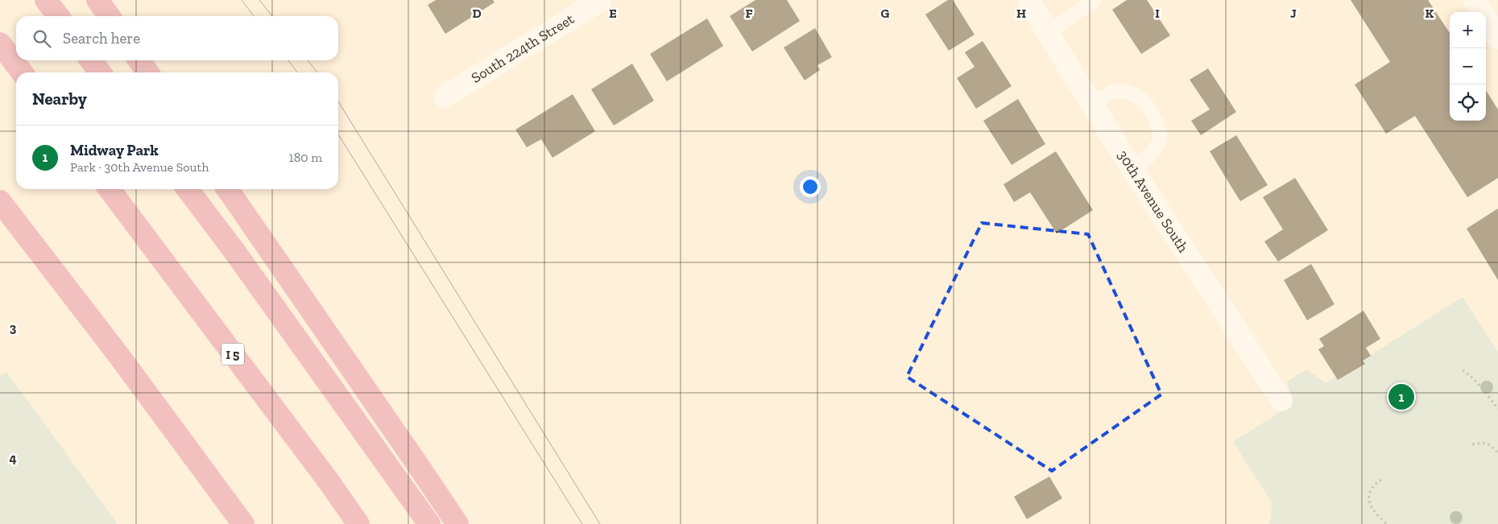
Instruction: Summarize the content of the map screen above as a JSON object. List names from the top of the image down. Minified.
{"streets":{"highway":["I 5"],"street":["South 224th Street","30th Avenue South"]},"page":{"map_buttons":["+","−"],"search":"Search here","heading":"Nearby","list":[{"mark":"1","name":"Midway Park","note":"Park · 30th Avenue South","value":"180 m"}],"pins":"1"},"grid":{"columns":["D","E","F","G","H","I","J","K"],"rows":["3","4"]}}
